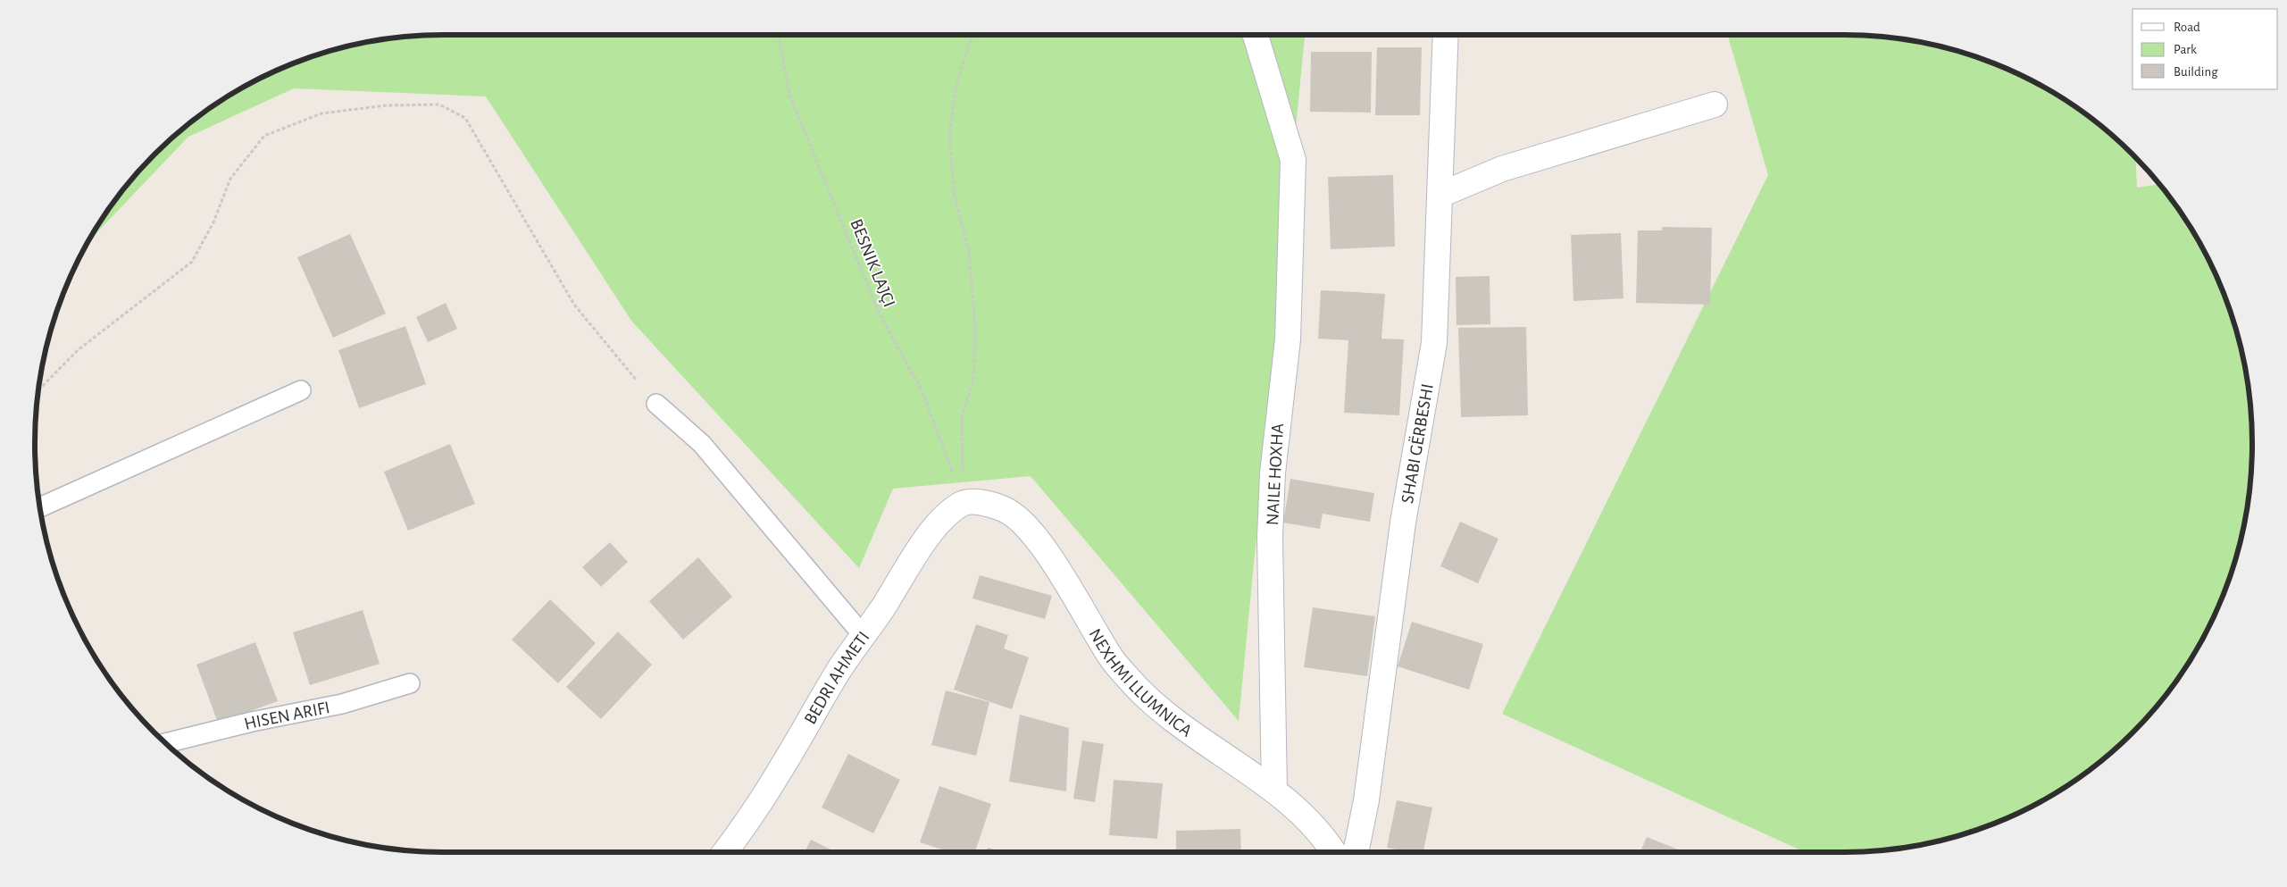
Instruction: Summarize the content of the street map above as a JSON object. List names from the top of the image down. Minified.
{"streets":{"street":["SHABI GËRBESHI","NAILE HOXHA","BEDRI AHMETI","NEXHMI LLUMNICA"],"lane":["HISEN ARIFI"],"path":["BESNIK LAJÇI"]},"crossings":[["BESNIK LAJÇI","BEDRI AHMETI"],["BESNIK LAJÇI","NEXHMI LLUMNICA"],["NAILE HOXHA","NEXHMI LLUMNICA"],["BEDRI AHMETI","NEXHMI LLUMNICA"]],"legend":["Road","Park","Building"]}
